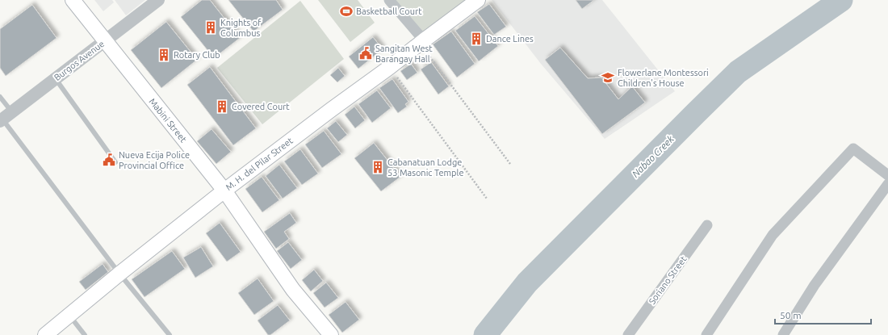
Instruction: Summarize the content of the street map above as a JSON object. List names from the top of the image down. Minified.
{"streets":{"main road":["Mabini Street","M. H. del Pilar Street"],"street":["Burgos Avenue","Soriano Street"]},"crossings":[["Burgos Avenue","Mabini Street"],["Mabini Street","M. H. del Pilar Street"]],"water":["Nabao Creek"],"places":{"sports":["Basketball Court"],"building":["Knights of Columbus","Dance Lines","Rotary Club","Covered Court","Cabanatuan Lodge 53 Masonic Temple"],"public building":["Sangitan West Barangay Hall","Nueva Ecija Police Provincial Office"],"school or university":["Flowerlane Montessori Children's House"]},"scale_bar":"50 m"}
